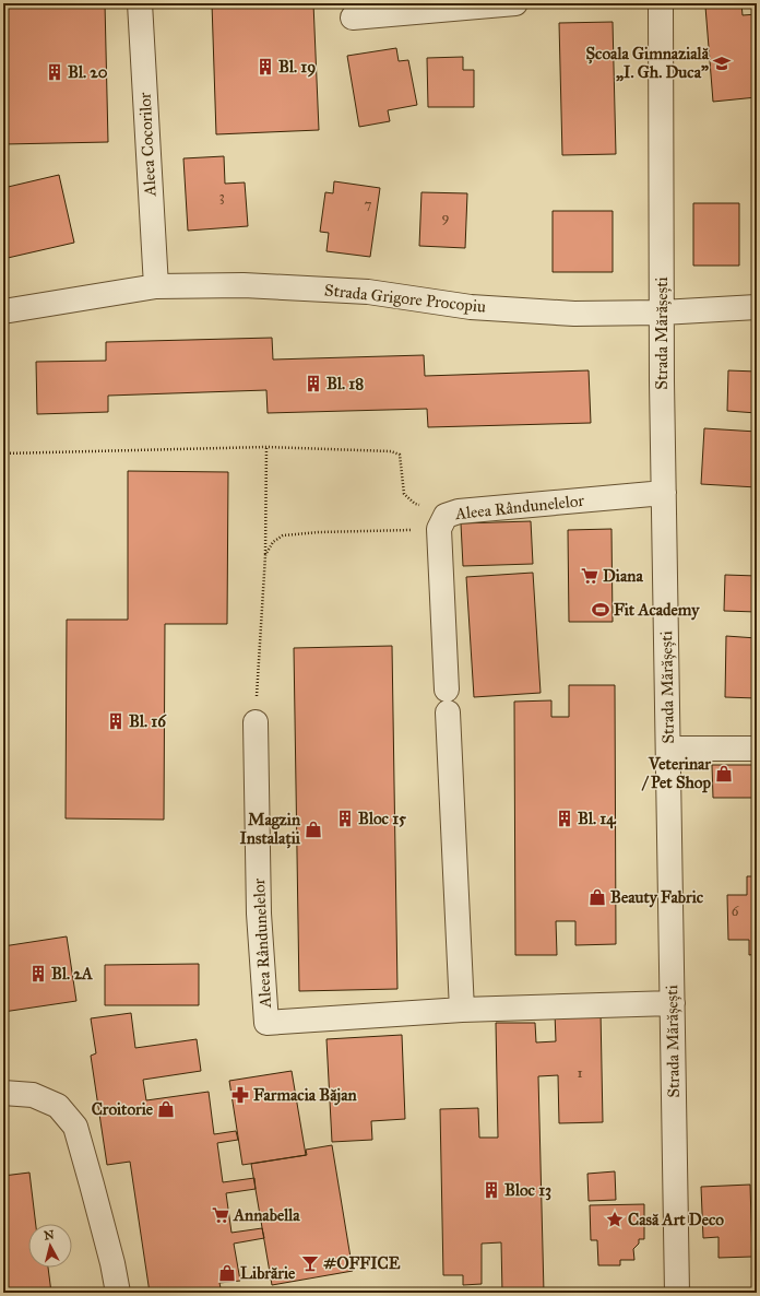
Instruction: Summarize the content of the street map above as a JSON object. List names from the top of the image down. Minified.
{"streets":{"street":["Aleea Cocorilor","Strada Grigore Procopiu","Strada Mărășești","Aleea Rândunelelor"]},"crossings":[["Aleea Cocorilor","Strada Grigore Procopiu"],["Strada Grigore Procopiu","Strada Mărășești"],["Strada Mărășești","Aleea Rândunelelor"]],"places":{"school or university":["Școala Gimnazială „I. Gh. Duca”"],"building":["Bl. 19","Bl. 20","Bl. 18","Bl. 16","Bloc 15","Bl. 14","Bl. 2A","Bloc 13"],"supermarket":["Diana","Annabella"],"sports":["Fit Academy"],"shop":["Veterinar / Pet Shop","Magzin Instalații","Beauty Fabric","Croitorie","Librărie"],"pharmacy":["Farmacia Băjan"],"place":["Casă Art Deco"],"bar":["#OFFICE"]},"house_numbers":["3","7","9","6","1"],"north":"top"}
